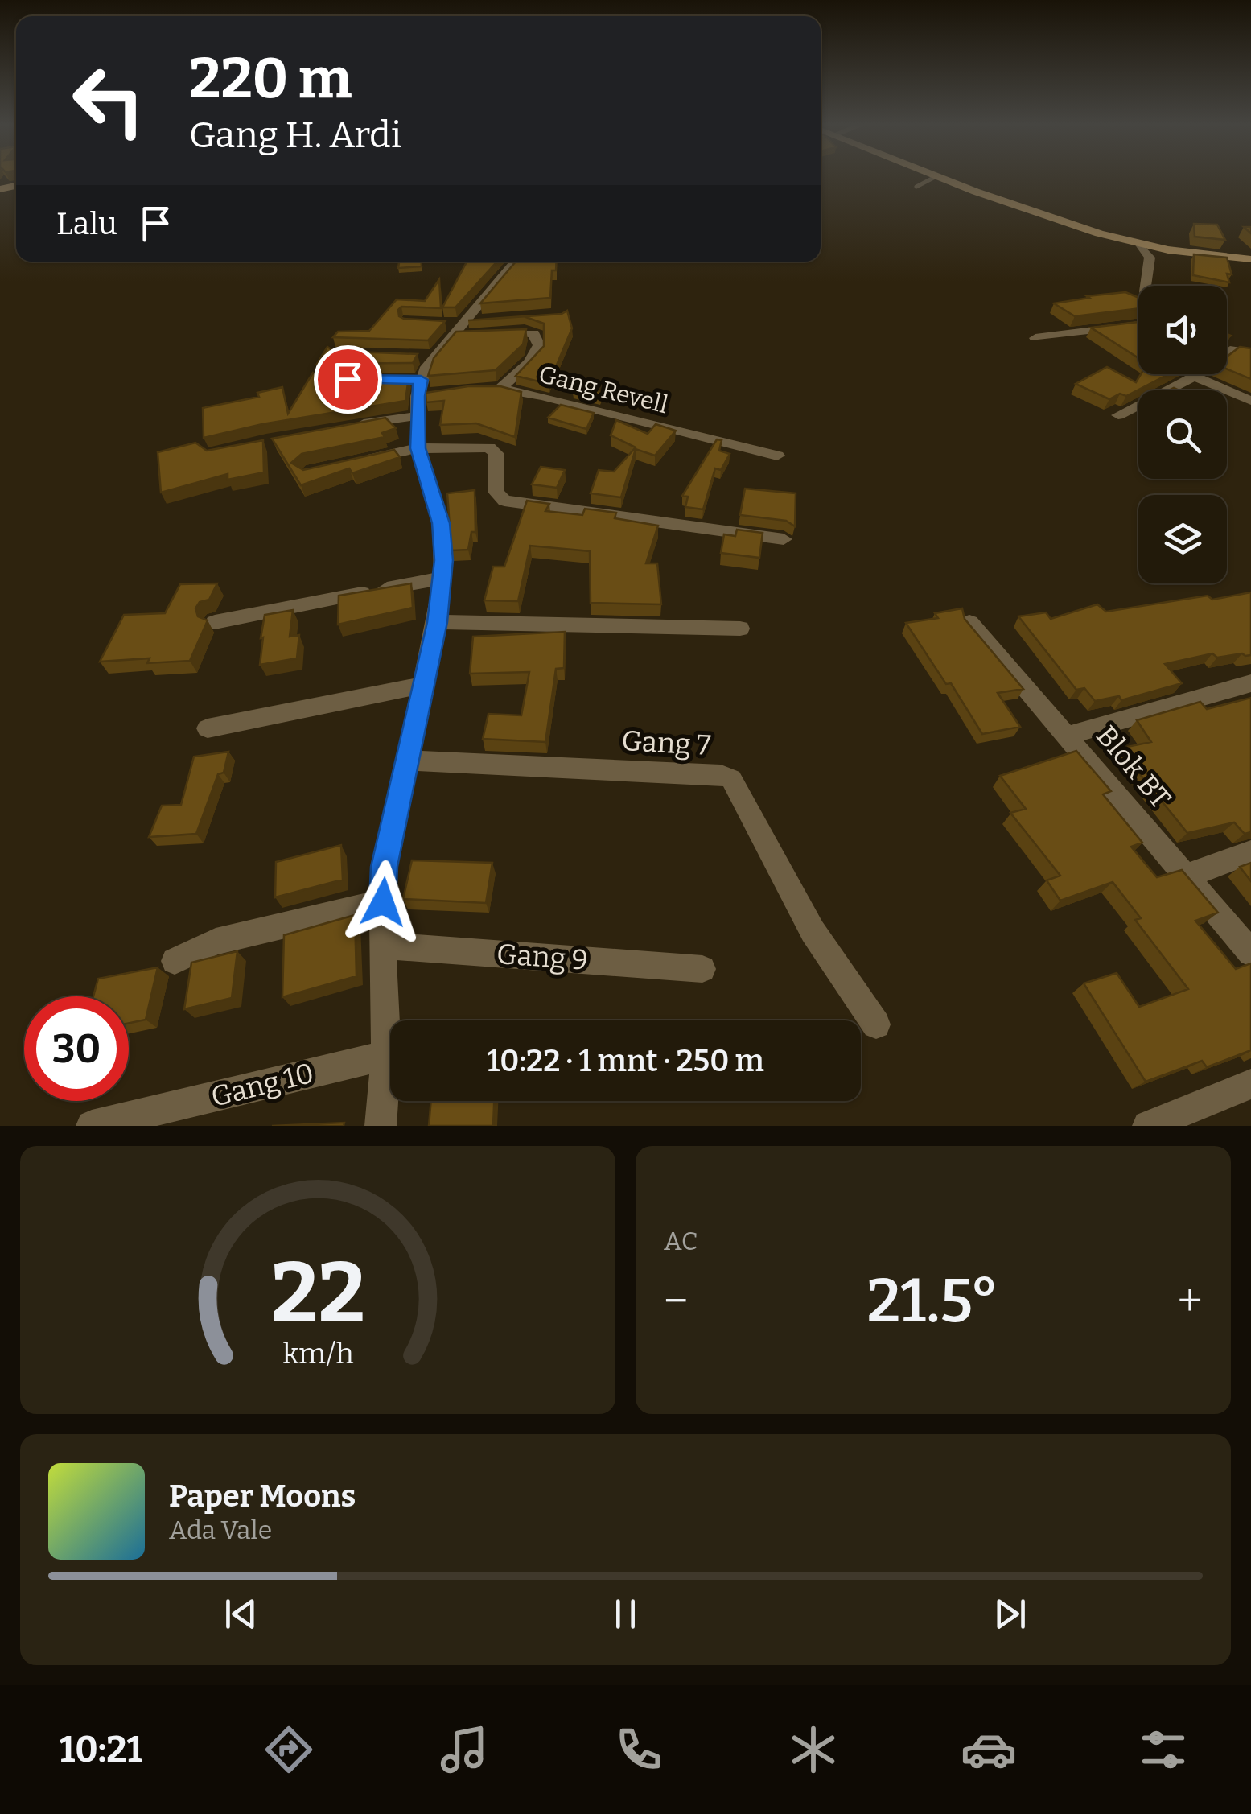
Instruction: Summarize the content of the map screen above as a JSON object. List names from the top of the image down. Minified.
{"streets":{"street":["Gang Revell","Gang 7","Blok BT","Gang 9","Gang 10"]},"page":{"turn":["220 m","Gang H. Ardi"],"then":"Lalu","limit":"30","trip":"10:22 · 1 mnt · 250 m","tile":"AC","heat":["−","21.5°","+"],"song":["Paper Moons","Ada Vale"],"tabs":"10:21","gauge":["22","km/h"]}}
